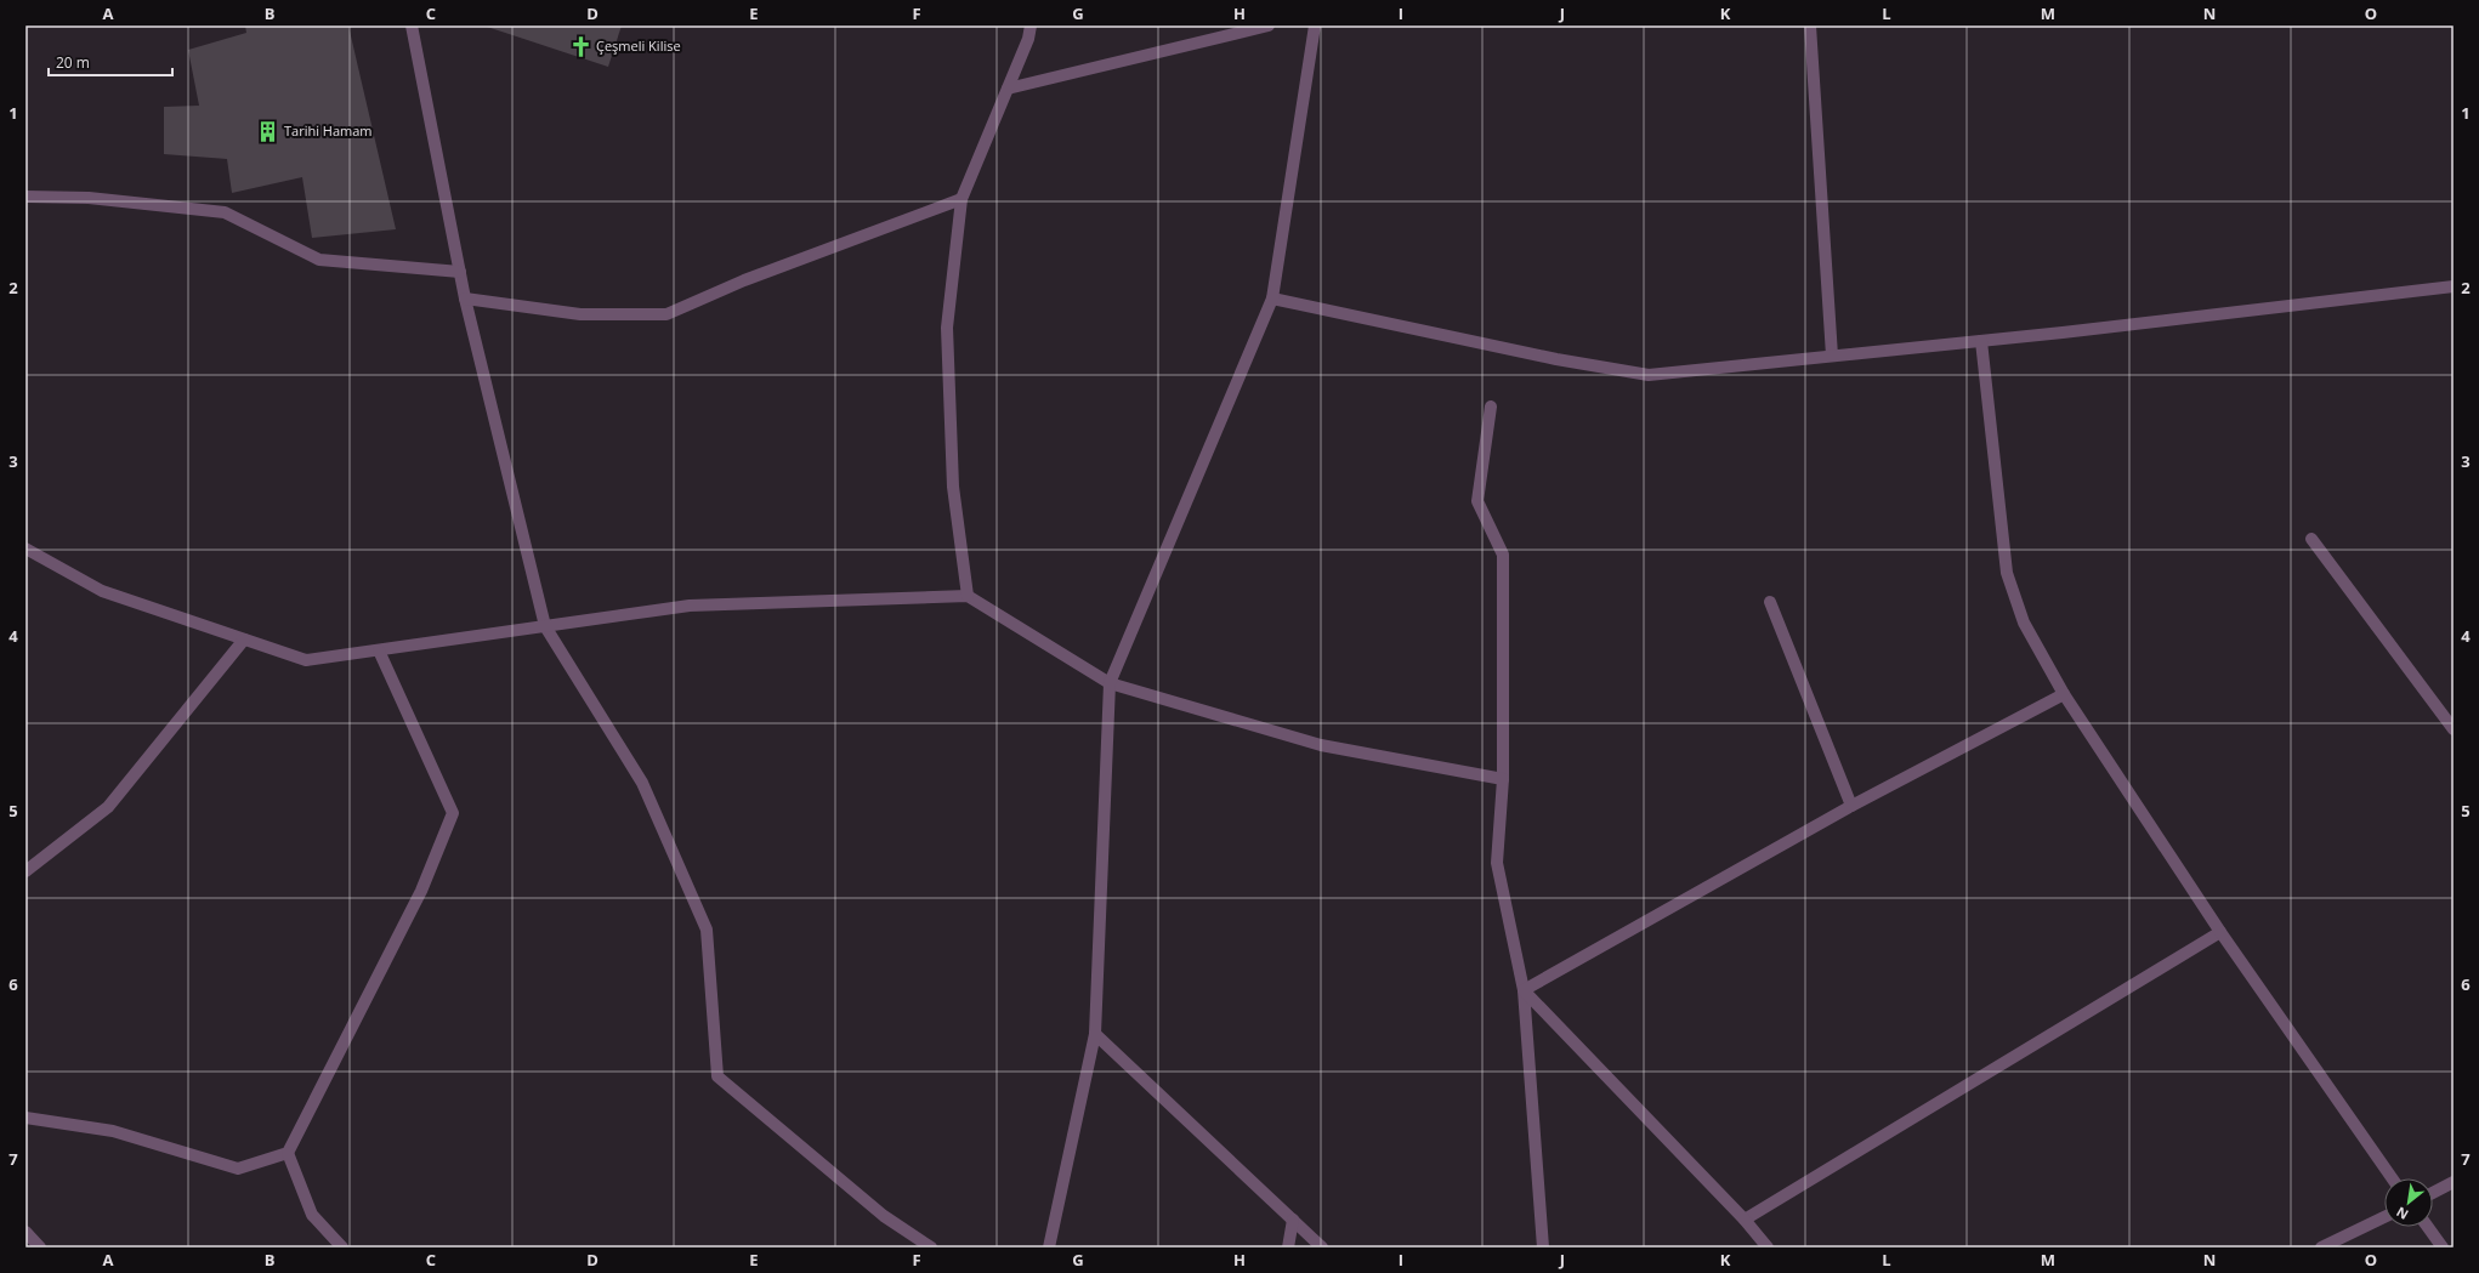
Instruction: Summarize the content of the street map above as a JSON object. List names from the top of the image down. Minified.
{"places":{"church":["Çeşmeli Kilise"],"building":["Tarihi Hamam"]},"scale_bar":"20 m","north":"bottom left","grid":{"columns":["A","B","C","D","E","F","G","H","I","J","K","L","M","N","O"],"rows":["1","2","3","4","5","6","7"]}}
